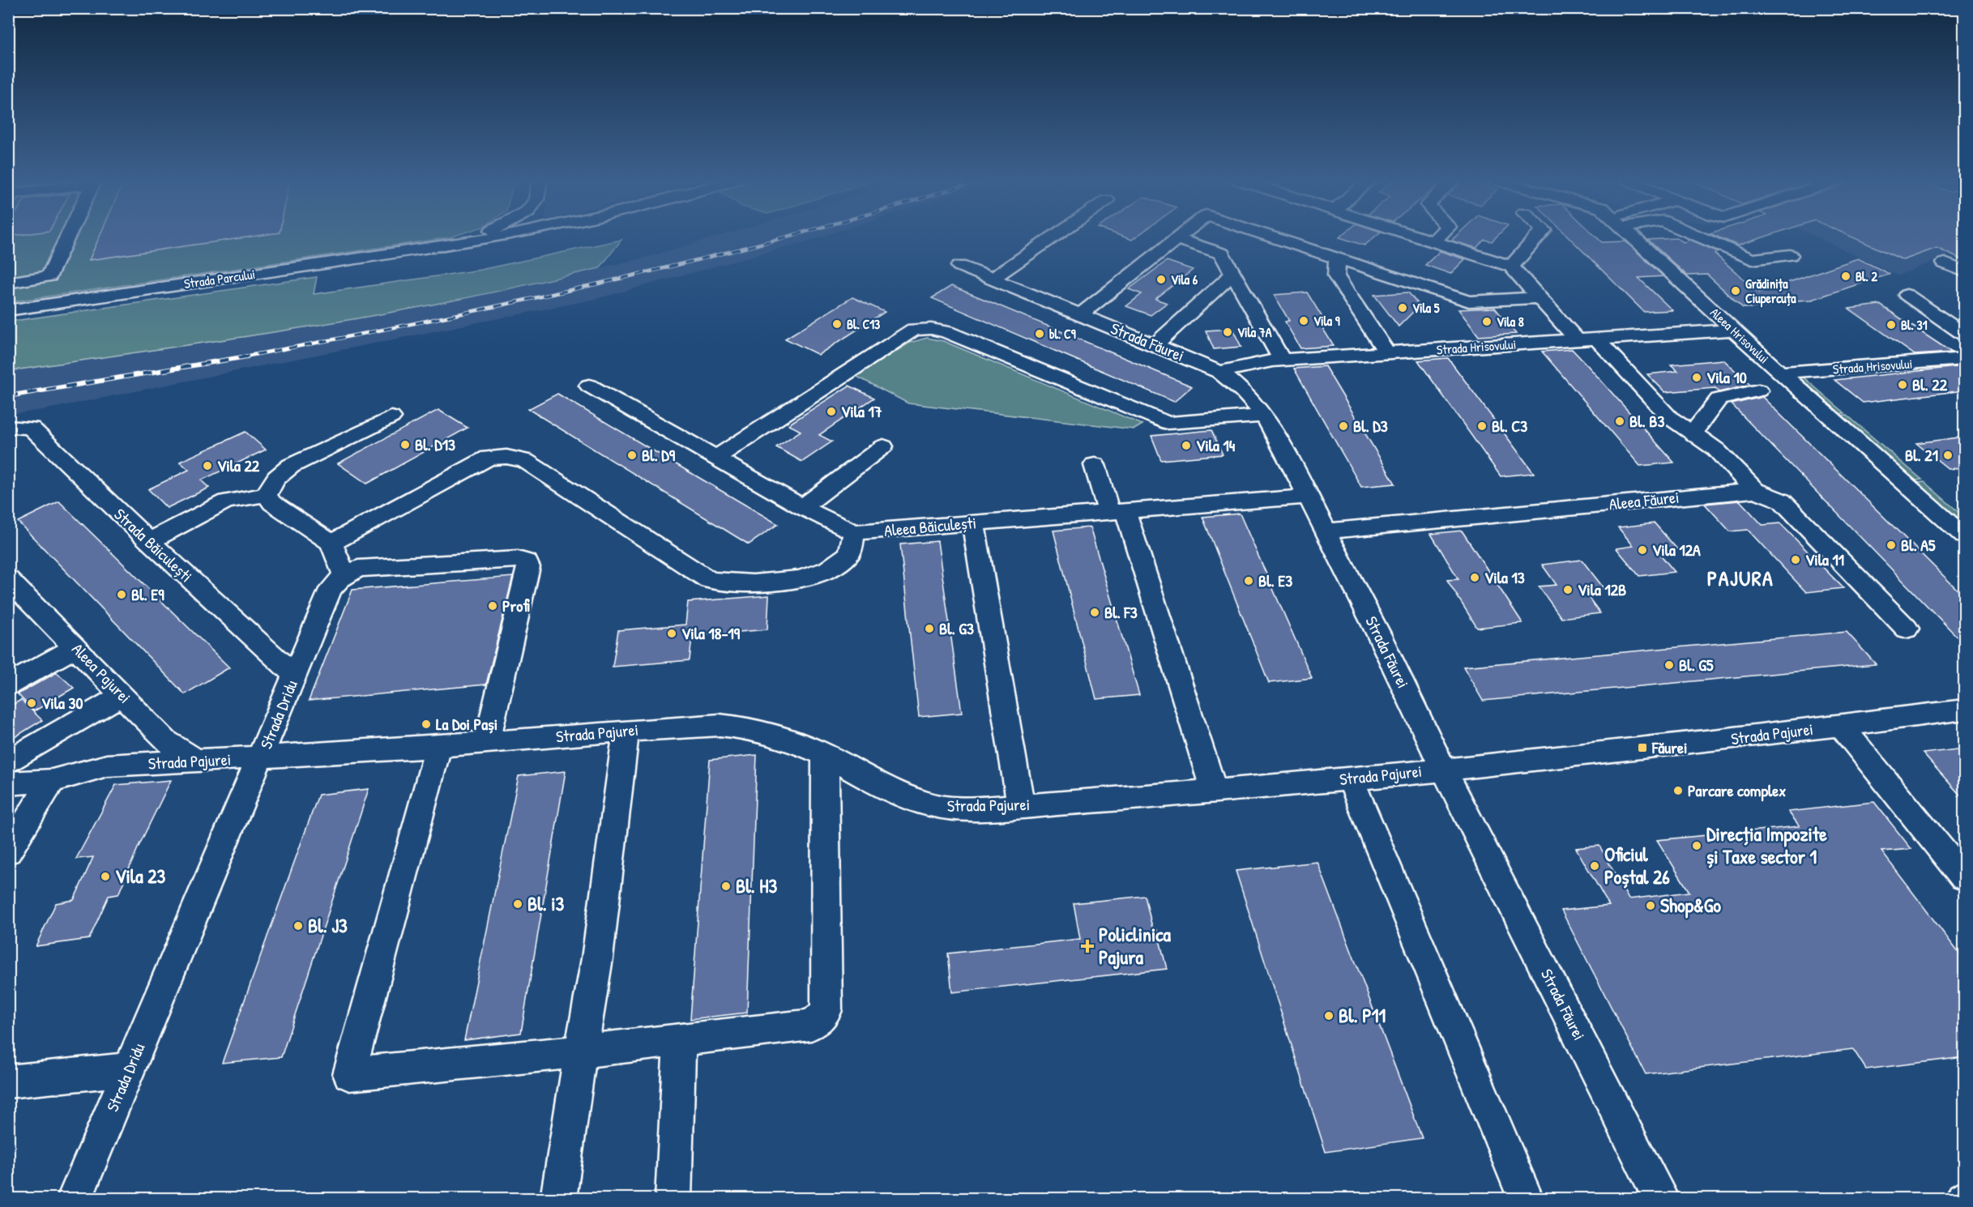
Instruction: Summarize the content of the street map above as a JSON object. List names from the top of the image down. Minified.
{"streets":{"street":["Strada Parcului","Aleea Hrisovului","Strada Făurei","Strada Hrisovului","Aleea Făurei","Aleea Băiculești","Strada Băiculești","Aleea Pajurei","Strada Dridu","Strada Pajurei"]},"crossings":[["Aleea Hrisovului","Strada Hrisovului"],["Strada Făurei","Strada Hrisovului"],["Strada Făurei","Aleea Făurei"],["Strada Făurei","Aleea Băiculești"],["Strada Făurei","Strada Pajurei"],["Strada Băiculești","Strada Dridu"],["Aleea Pajurei","Strada Pajurei"],["Strada Dridu","Strada Pajurei"]],"districts":["PAJURA"],"places":{"other":["Bl. 2","Vila 6","Grădinița Ciupercuța","Vila 5","Vila 9","Vila 8","Bl. C13","Bl. 31","Vila 7A","bl. C9","Vila 10","Bl. 22","Vila 17","Bl. B3","Bl. D3","Bl. C3","Bl. D13","Vila 14","Bl. D9","Bl. 21","Vila 22","Bl. A5","Vila 12A","Vila 11","Vila 13","Bl. E3","Vila 12B","Bl. E9","Profi","Bl. F3","Bl. G3","Vila 18-19","Bl. G5","Vila 30","La Doi Pași","Parcare complex","Direcția Impozite și Taxe sector 1","Oficiul Poștal 26","Vila 23","Bl. H3","Bl. i3","Shop&Go","Bl. J3","Bl. P11"],"transit":["Făurei"],"health":["Policlinica Pajura"]}}
